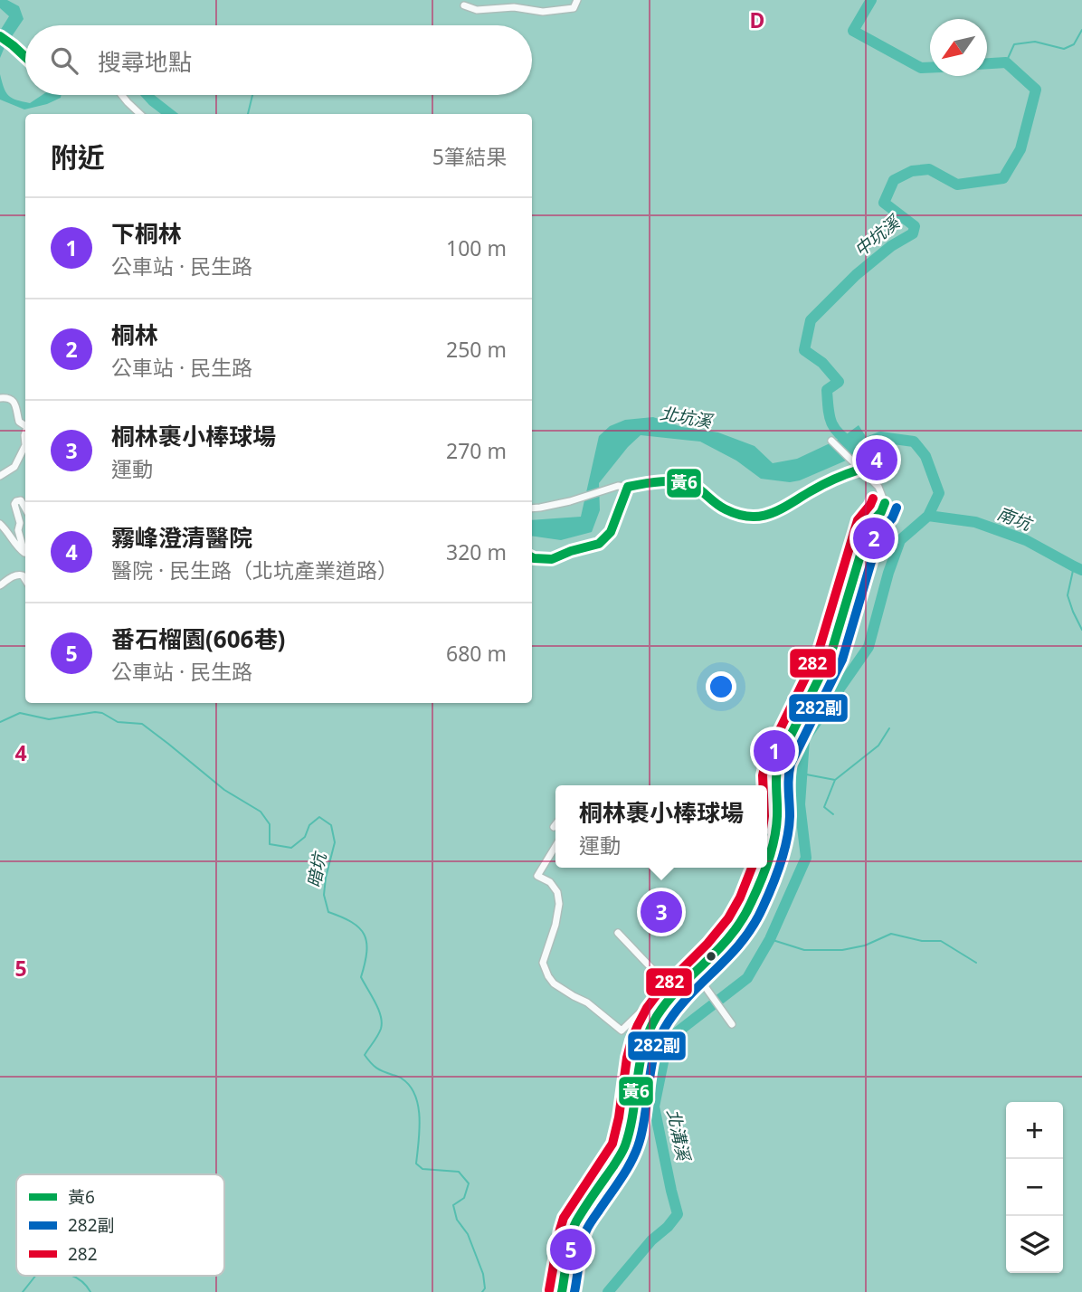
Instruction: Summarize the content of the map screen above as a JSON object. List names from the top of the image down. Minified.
{"water":["中坑溪","北坑溪","南坑","暗坑","北溝溪"],"lines":["transit line 黃6","transit line 282","transit line 282副"],"legend":["黃6","282副","282"],"north":"bottom left","page":{"search":"搜尋地點","heading":["附近","5筆結果"],"list":[{"mark":"1","name":"下桐林","note":"公車站 · 民生路","value":"100 m"},{"mark":"2","name":"桐林","note":"公車站 · 民生路","value":"250 m"},{"mark":"3","name":"桐林裹小棒球場","note":"運動","value":"270 m"},{"mark":"4","name":"霧峰澄清醫院","note":"醫院 · 民生路（北坑產業道路）","value":"320 m"},{"mark":"5","name":"番石榴園(606巷)","note":"公車站 · 民生路","value":"680 m"}],"pins":["4","2","1","3","5"],"popup":["桐林裹小棒球場","運動"],"map_buttons":["+","−"]},"grid":{"columns":["D"],"rows":["4","5"]}}
